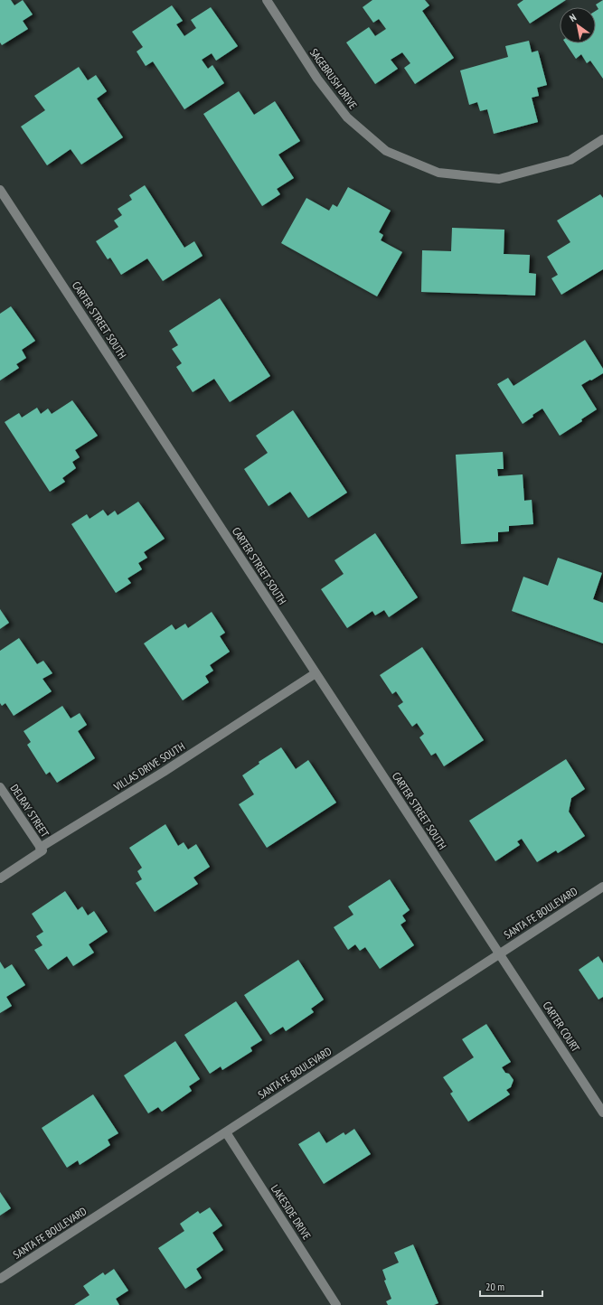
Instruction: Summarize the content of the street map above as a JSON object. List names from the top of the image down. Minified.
{"streets":{"street":["SAGEBRUSH DRIVE","CARTER STREET SOUTH","VILLAS DRIVE SOUTH","DELRAY STREET","SANTA FE BOULEVARD","CARTER COURT","LAKESIDE DRIVE"]},"crossings":[["CARTER STREET SOUTH","VILLAS DRIVE SOUTH"],["CARTER STREET SOUTH","SANTA FE BOULEVARD"],["CARTER STREET SOUTH","CARTER COURT"],["VILLAS DRIVE SOUTH","DELRAY STREET"],["SANTA FE BOULEVARD","CARTER COURT"],["SANTA FE BOULEVARD","LAKESIDE DRIVE"]],"scale_bar":"20 m","north":"top left"}
